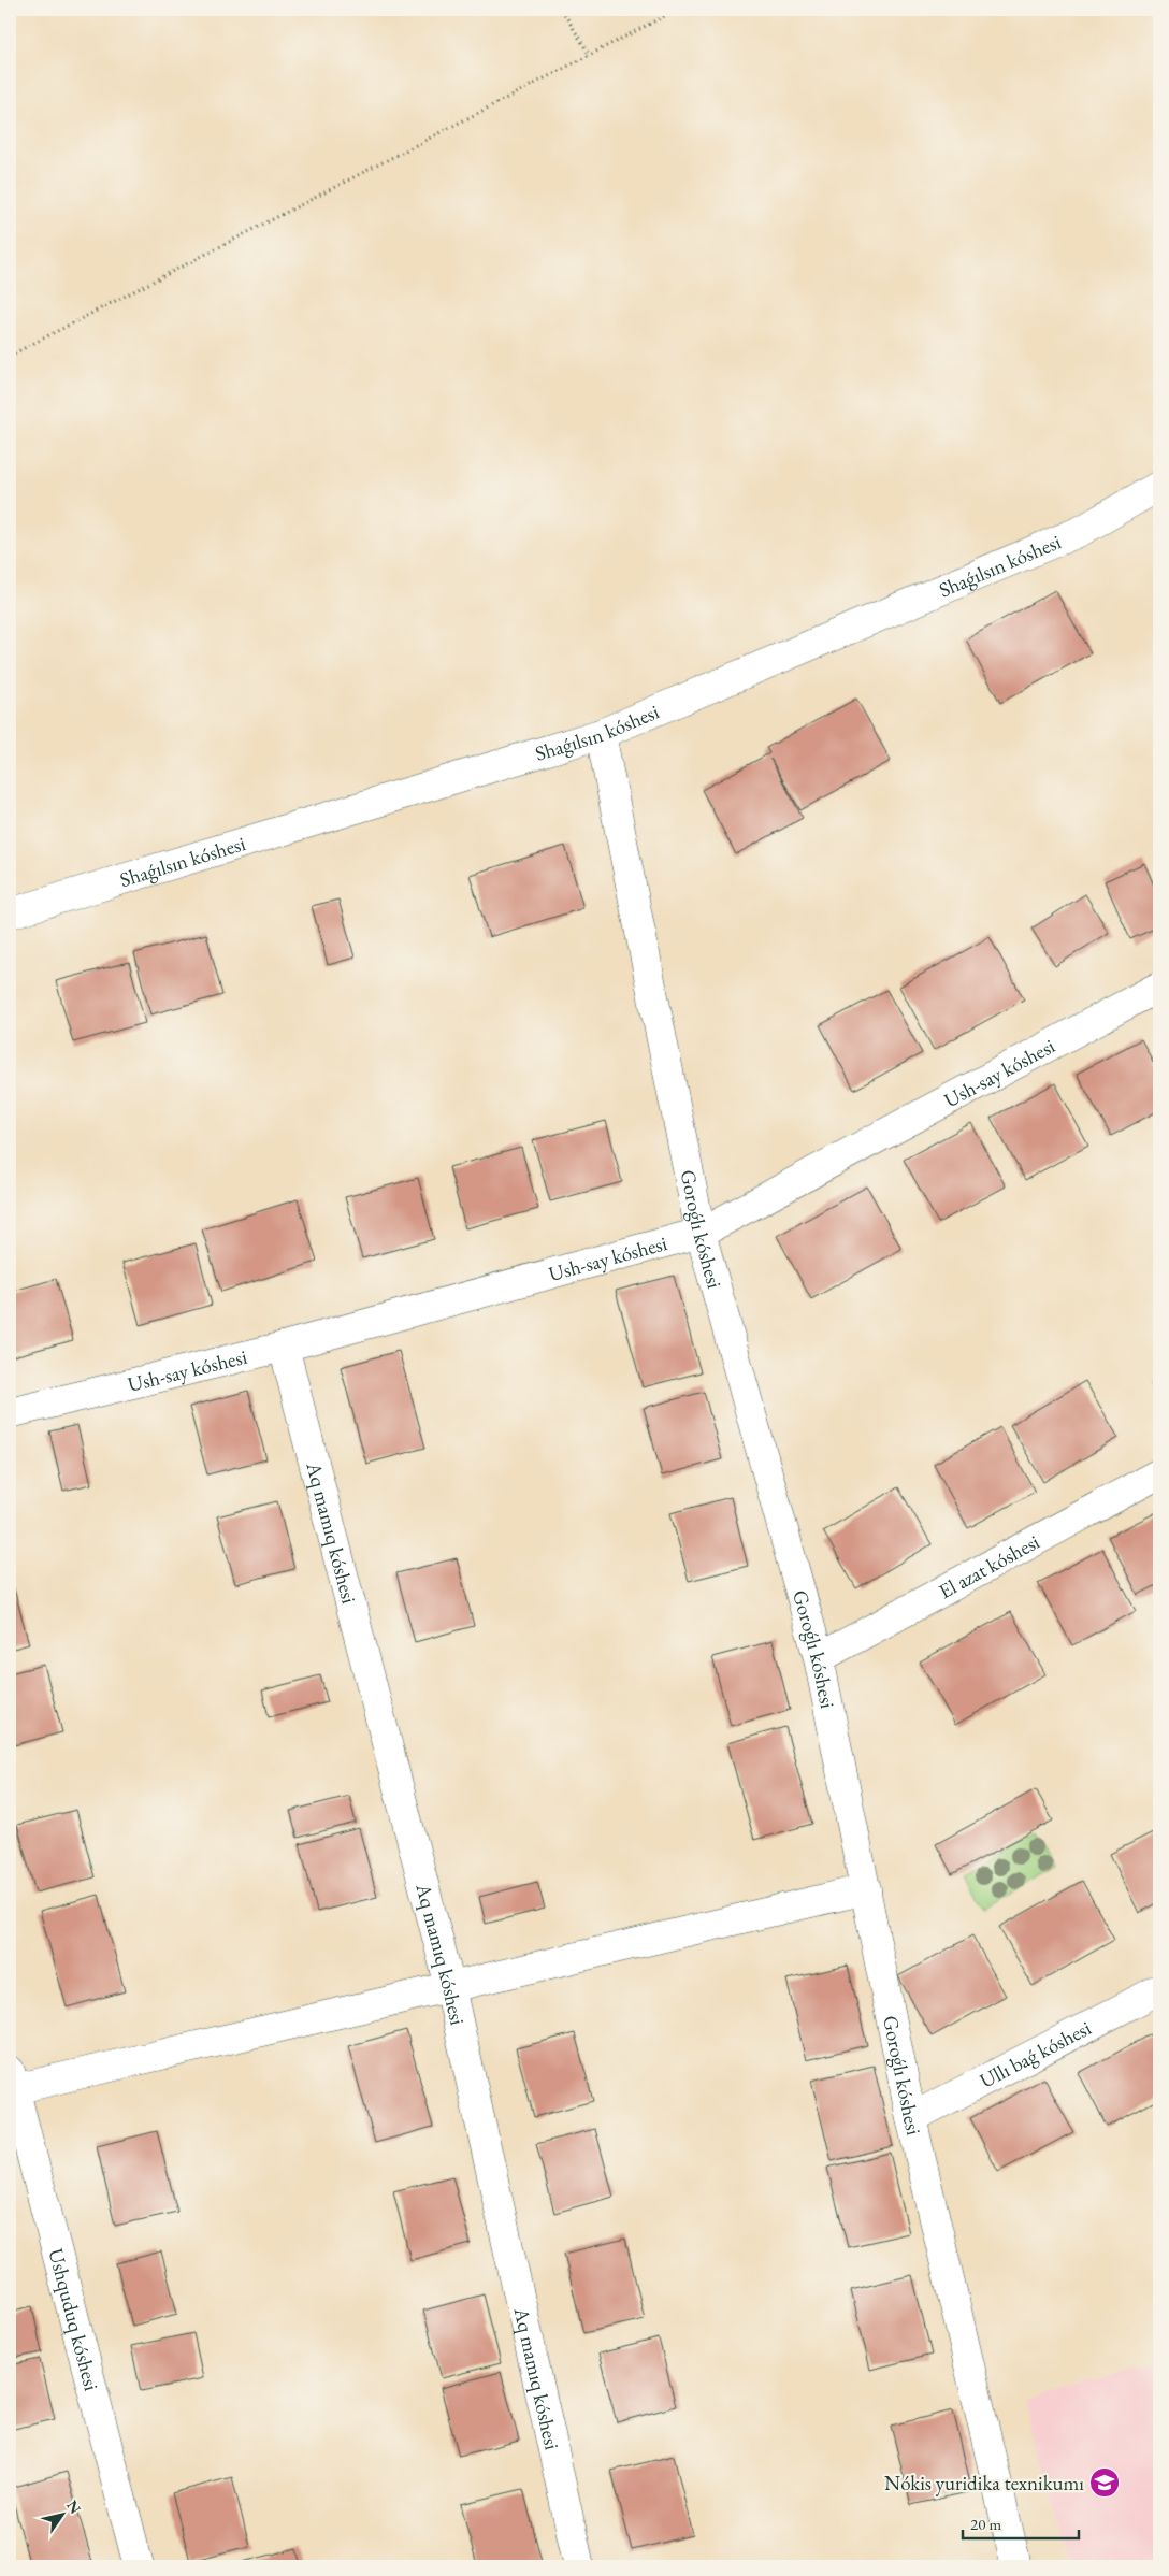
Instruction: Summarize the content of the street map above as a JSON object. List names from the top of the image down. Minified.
{"streets":{"street":["Shaǵılsın kóshesi","Ush-say kóshesi","Goroǵlı kóshesi","Aq mamıq kóshesi","El azat kóshesi","Ullı baǵ kóshesi","Ushquduq kóshesi"]},"crossings":[["Shaǵılsın kóshesi","Goroǵlı kóshesi"],["Ush-say kóshesi","Goroǵlı kóshesi"],["Ush-say kóshesi","Aq mamıq kóshesi"],["Goroǵlı kóshesi","El azat kóshesi"],["Goroǵlı kóshesi","Ullı baǵ kóshesi"]],"places":{"school or university":["Nókis yuridika texnikumı"]},"scale_bar":"20 m","north":"top right"}
